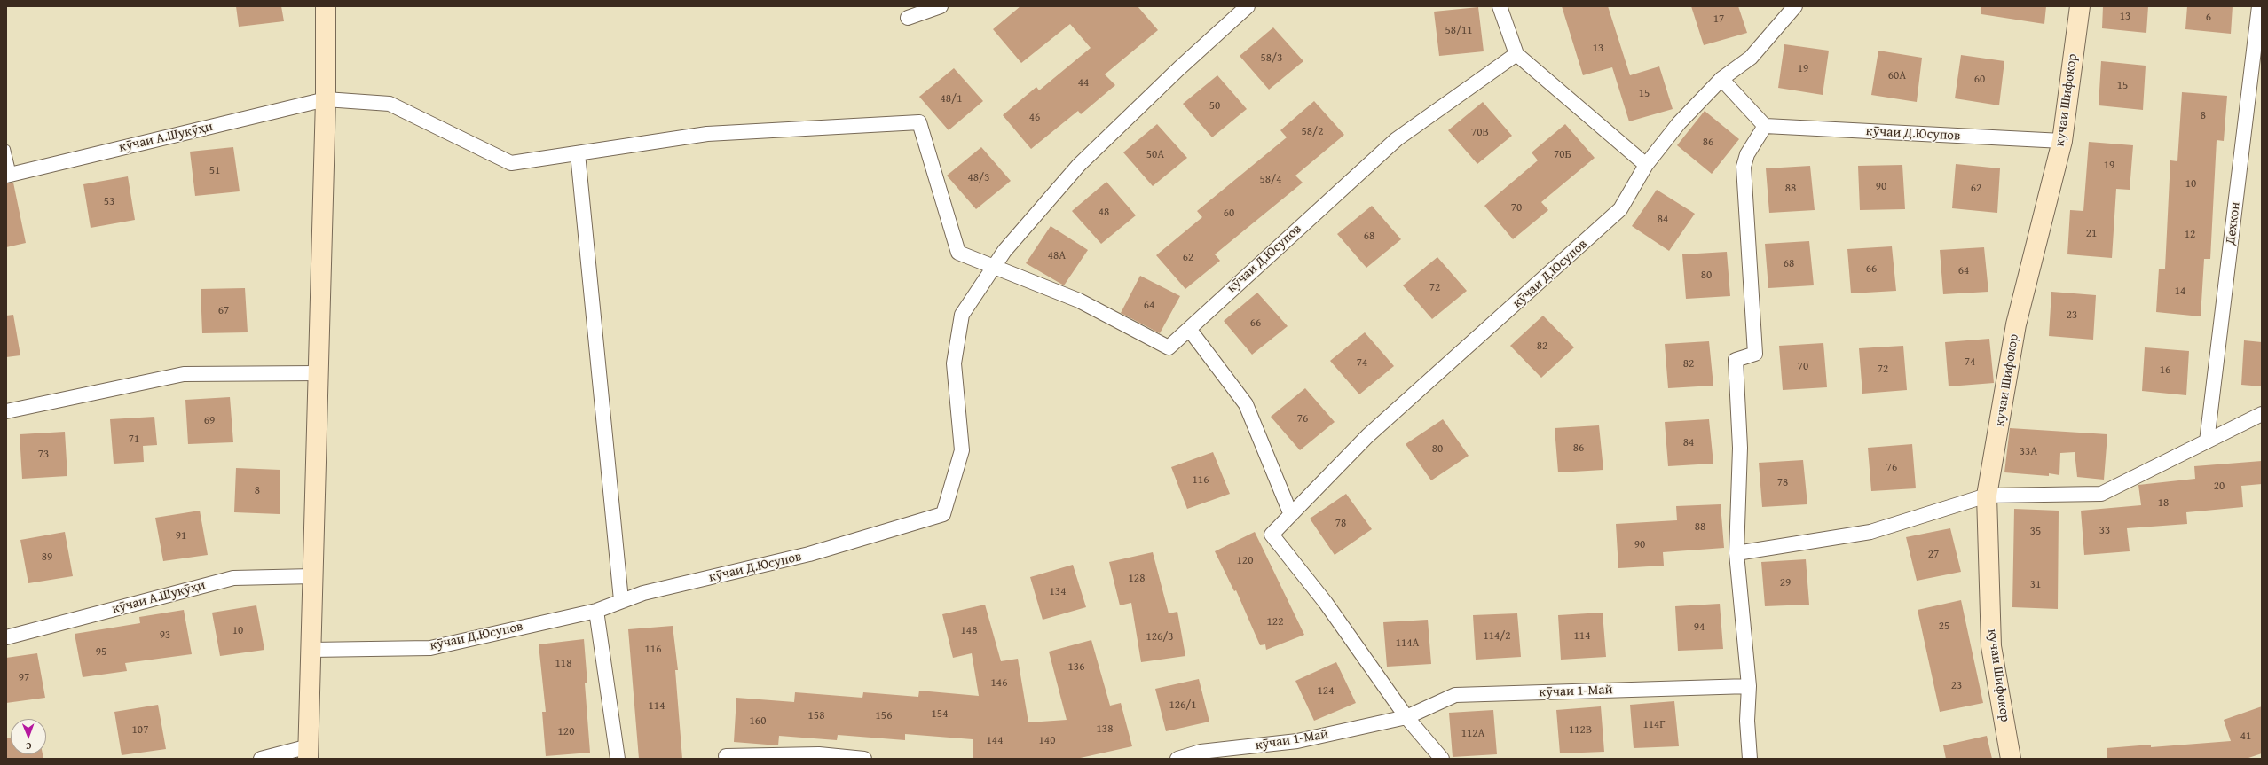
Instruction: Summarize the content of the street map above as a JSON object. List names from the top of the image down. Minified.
{"streets":{"street":["кучаи Шифокор","кӯчаи Д.Юсупов","кӯчаи А.Шукӯҳи","Дехкон","кӯчаи 1-Май"]},"crossings":[["кучаи Шифокор","кӯчаи Д.Юсупов"],["кӯчаи Д.Юсупов","кӯчаи А.Шукӯҳи"],["кӯчаи Д.Юсупов","кӯчаи 1-Май"]],"house_numbers":["13","6","17","58/11","13","58/3","19","60А","60","44","15","15","48/1","50","8","46","58/2","70В","86","50А","70Б","19","51","48/3","58/4","10","90","88","62","53","70","48","60","84","21","12","68","48А","62","68","66","64","80","72","14","64","67","23","66","82","74","74","82","70","72","16","76","69","71","84","86","80","33А","73","76","116","78","20","8","18","78","88","33","35","91","90","27","89","120","128","29","31","134","122","25","94","10","148","93","114/2","114","126/3","114А","116","95","118","136","97","146","23","124","126/1","114","154","158","156","160","114Г","138","107","112В","120","112А","41","144","140"],"north":"bottom"}
